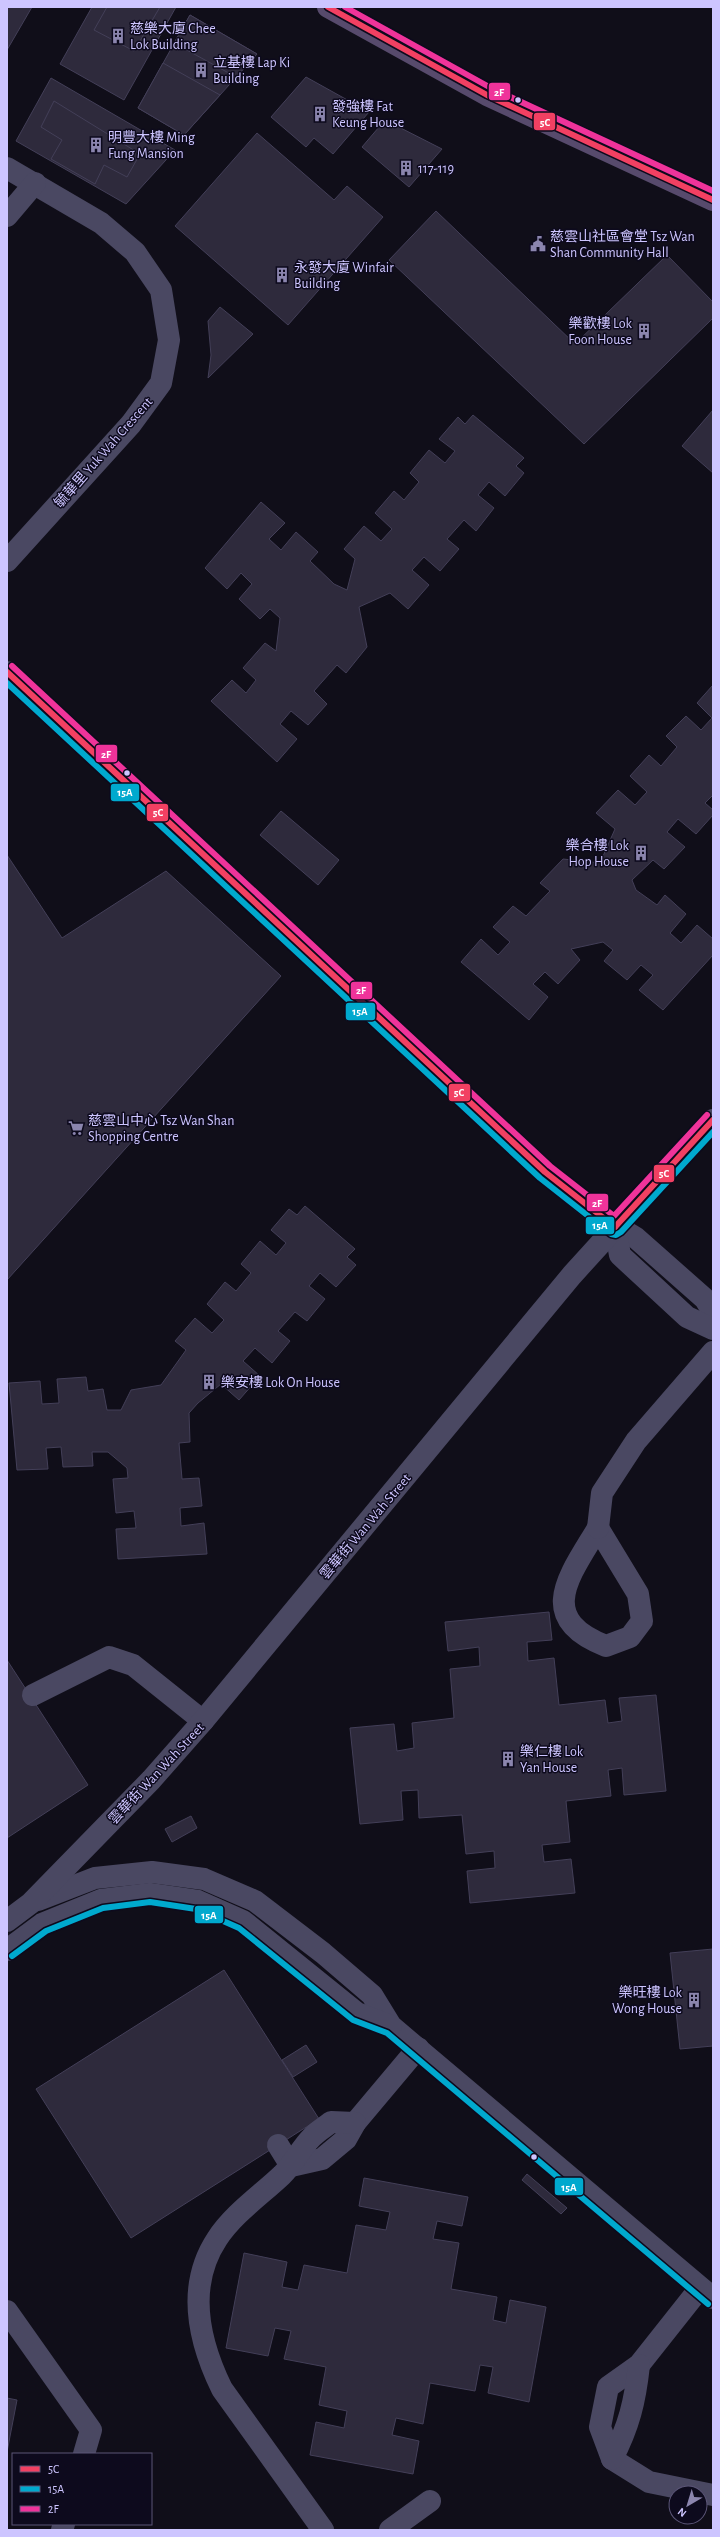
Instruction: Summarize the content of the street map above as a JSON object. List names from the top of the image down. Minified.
{"streets":{"street":["毓華里 Yuk Wah Crescent","雲華街 Wan Wah Street"]},"places":{"building":["慈樂大廈 Chee Lok Building","立基樓 Lap Ki Building","發強樓 Fat Keung House","明豐大樓 Ming Fung Mansion","117-119","永發大廈 Winfair Building","樂歡樓 Lok Foon House","樂合樓 Lok Hop House","樂安樓 Lok On House","樂仁樓 Lok Yan House","樂旺樓 Lok Wong House"],"public building":["慈雲山社區會堂 Tsz Wan Shan Community Hall"],"supermarket":["慈雲山中心 Tsz Wan Shan Shopping Centre"]},"lines":["transit line 5C","transit line 2F","transit line 15A"],"legend":["5C","15A","2F"],"north":"bottom left"}
